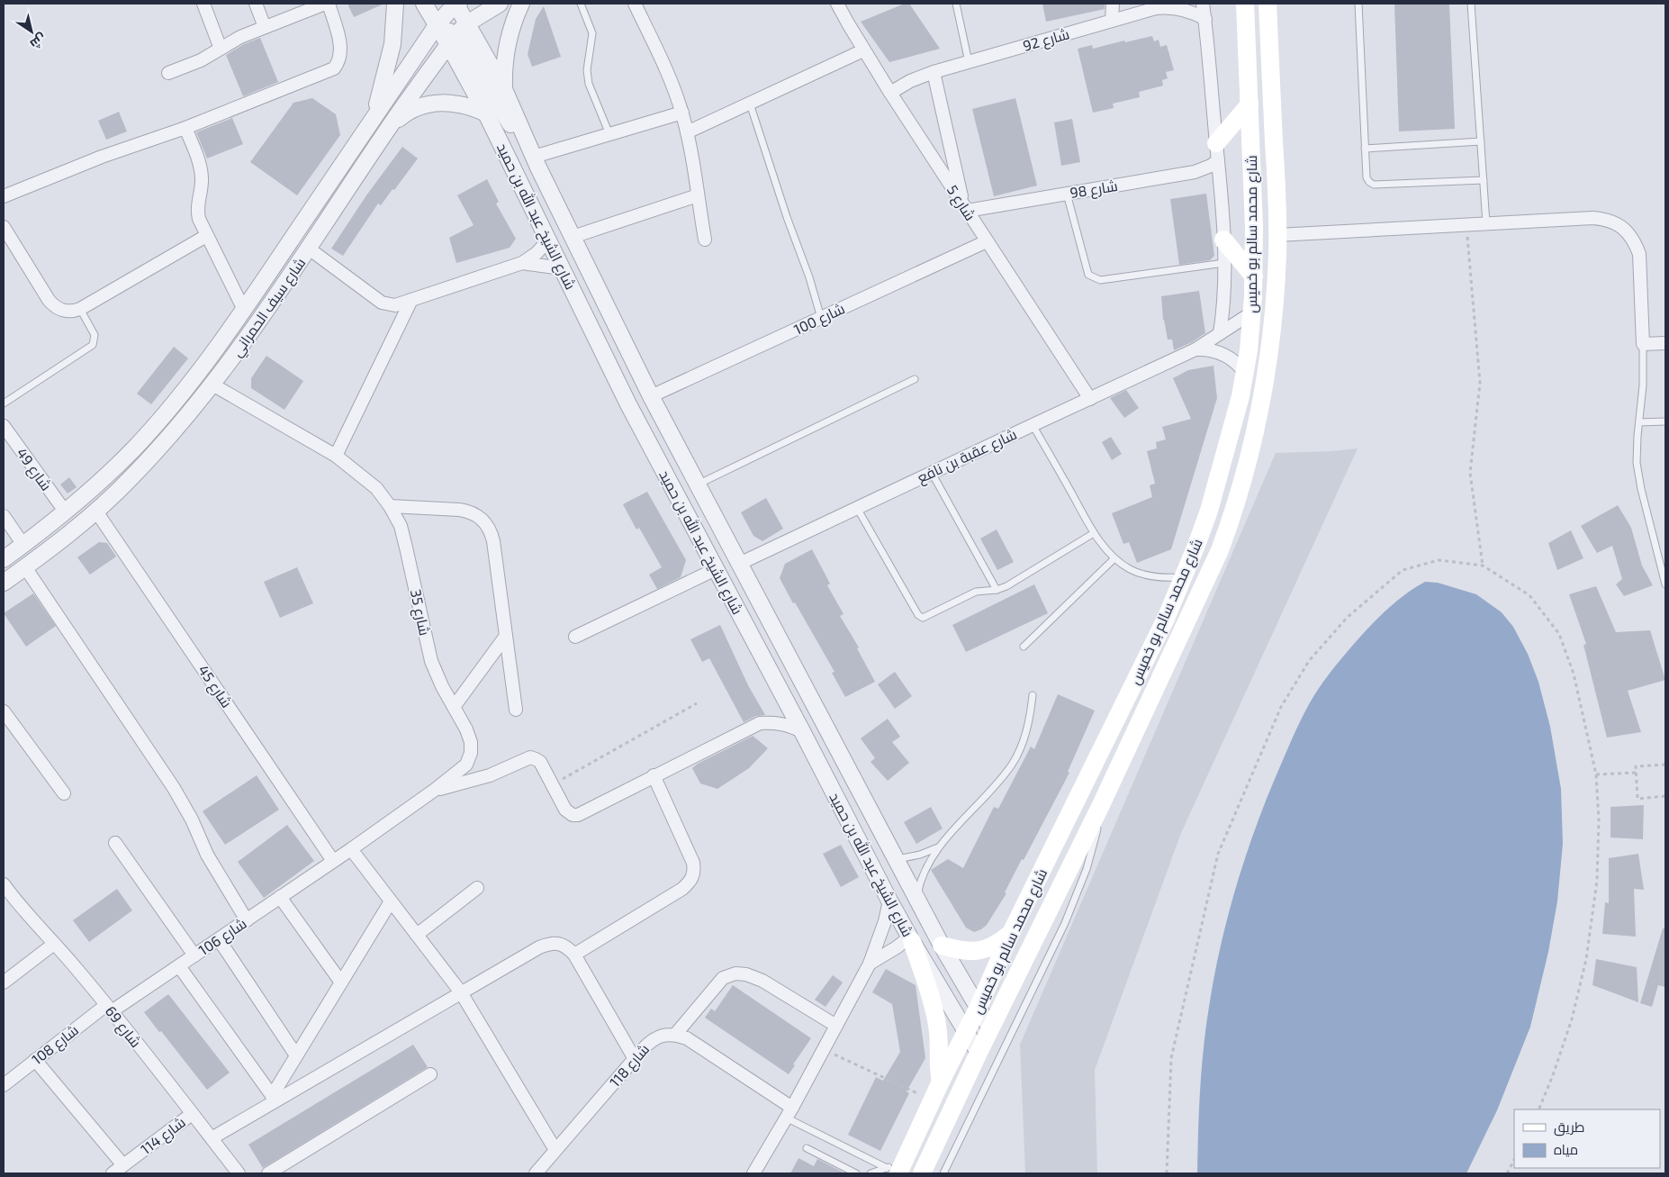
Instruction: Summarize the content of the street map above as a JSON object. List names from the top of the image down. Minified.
{"streets":{"main road":["شارع محمد سالم بو خميس"],"street":["شارع 92","شارع 98","شارع 5","شارع الشيخ عبد الله بن حميد","شارع سيف الحمراني","شارع 100","شارع عقبة بن نافع","شارع 49","شارع 35","شارع 45","شارع 106","شارع 69","شارع 108","شارع 118","شارع 114"]},"crossings":[["شارع 92","شارع 5"],["شارع 98","شارع 5"],["شارع 5","شارع 100"],["شارع 5","شارع عقبة بن نافع"],["شارع الشيخ عبد الله بن حميد","شارع محمد سالم بو خميس"],["شارع الشيخ عبد الله بن حميد","شارع سيف الحمراني"],["شارع الشيخ عبد الله بن حميد","شارع 100"],["شارع الشيخ عبد الله بن حميد","شارع عقبة بن نافع"],["شارع محمد سالم بو خميس","شارع عقبة بن نافع"],["شارع سيف الحمراني","شارع 49"],["شارع سيف الحمراني","شارع 35"],["شارع سيف الحمراني","شارع 45"],["شارع 35","شارع 45"],["شارع 35","شارع 106"],["شارع 45","شارع 106"],["شارع 106","شارع 69"],["شارع 106","شارع 108"],["شارع 69","شارع 108"],["شارع 69","شارع 114"]],"legend":["طريق","مياه"],"north":"bottom right"}
